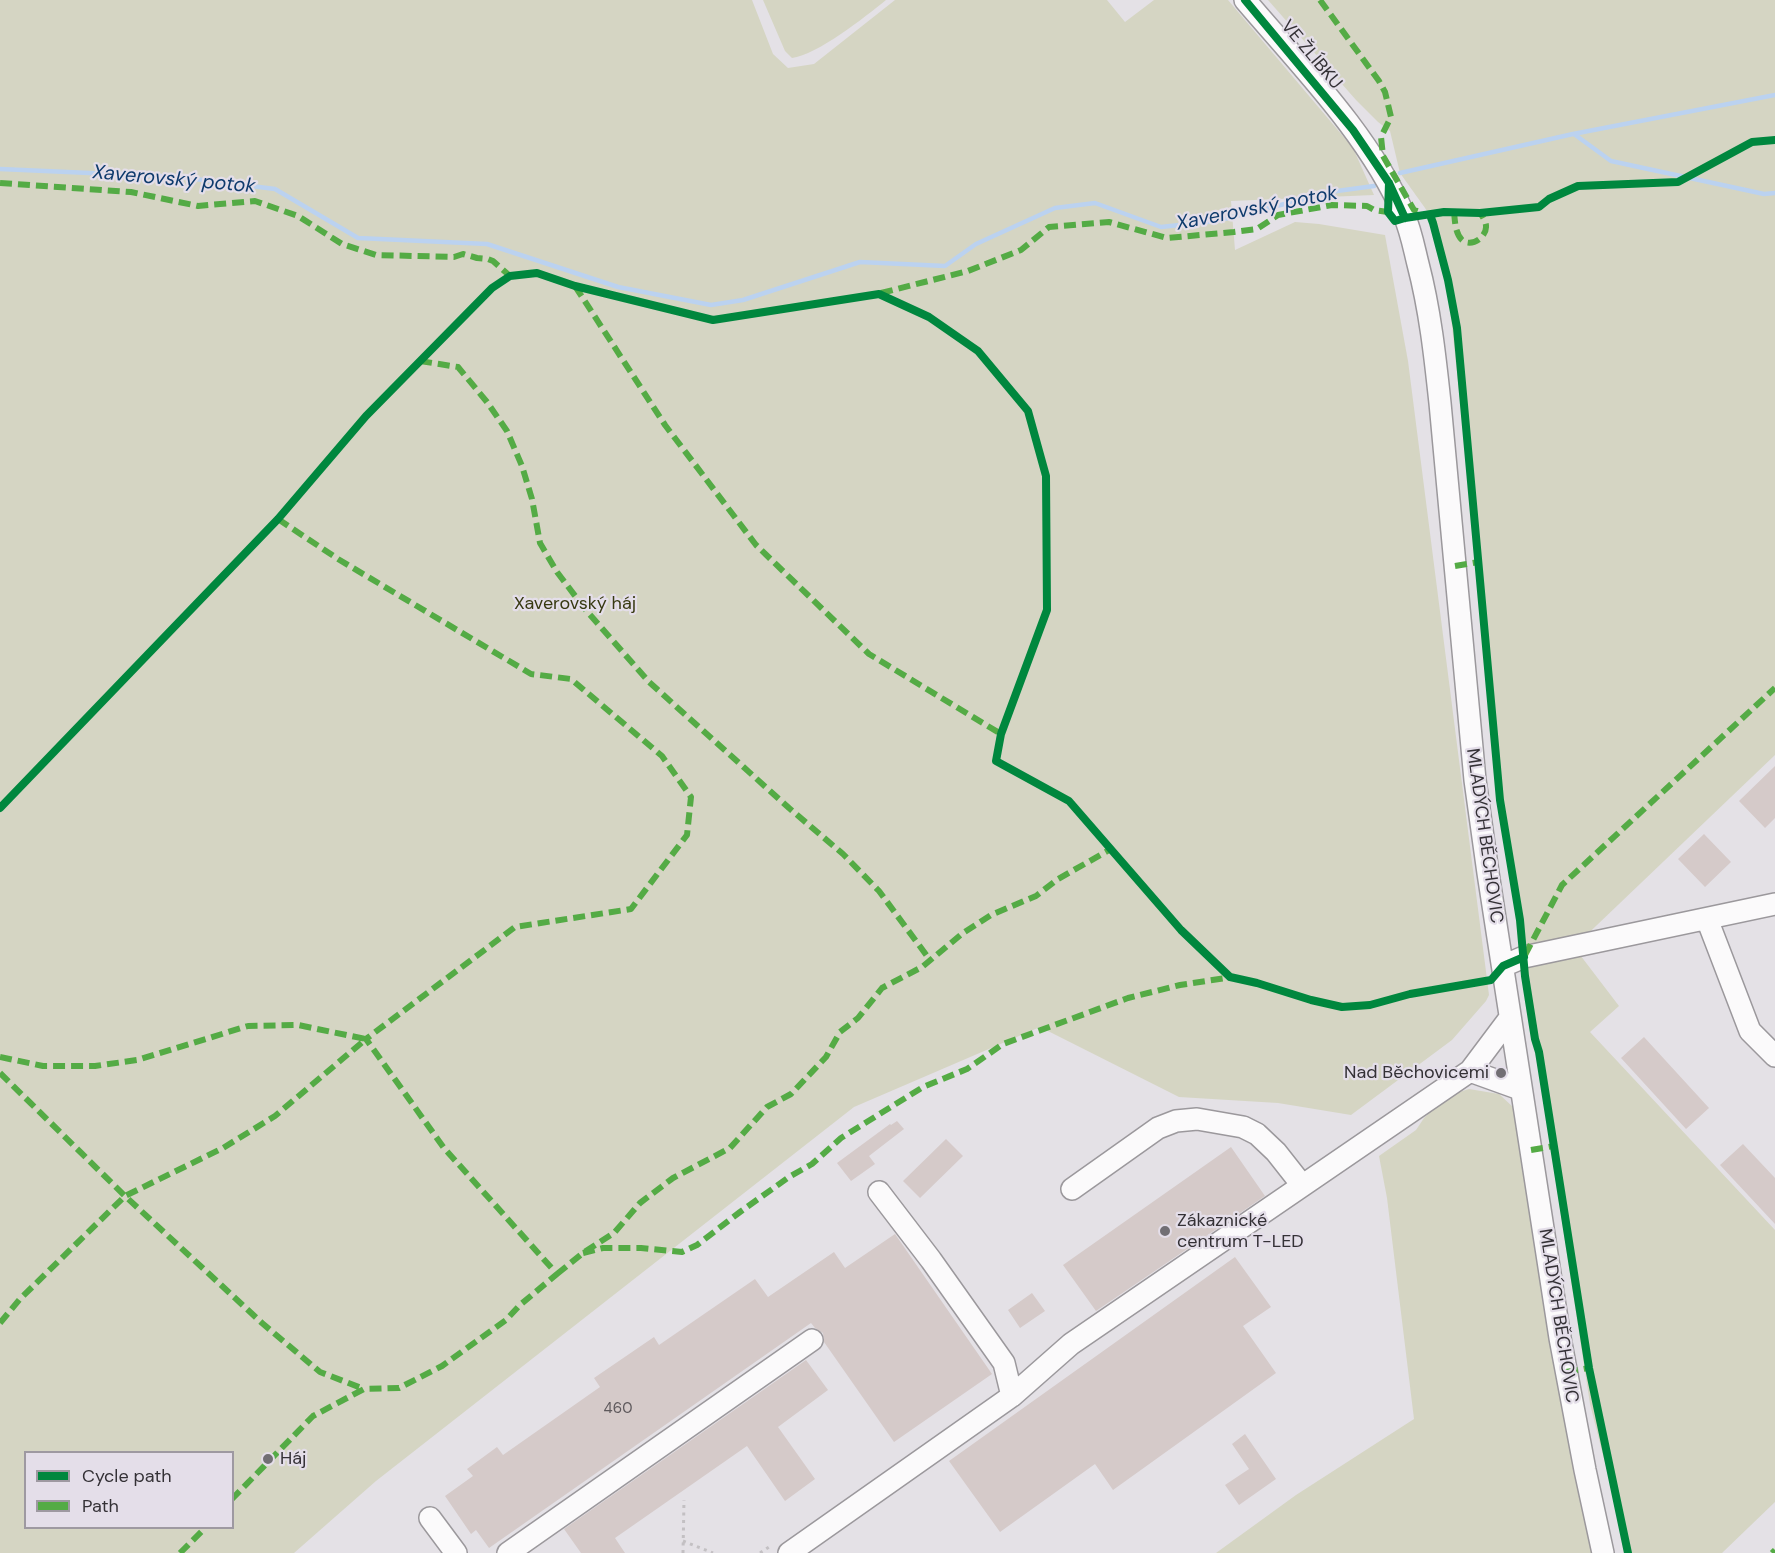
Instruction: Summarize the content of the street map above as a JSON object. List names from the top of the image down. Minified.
{"streets":{"street":["VE ŽLÍBKU","MLADÝCH BĚCHOVIC"]},"crossings":[["VE ŽLÍBKU","MLADÝCH BĚCHOVIC"]],"water":["Xaverovský potok"],"parks":["Xaverovský háj"],"places":["Nad Běchovicemi","Zákaznické centrum T-LED","Háj"],"house_numbers":["460"],"legend":["Cycle path","Path"]}
